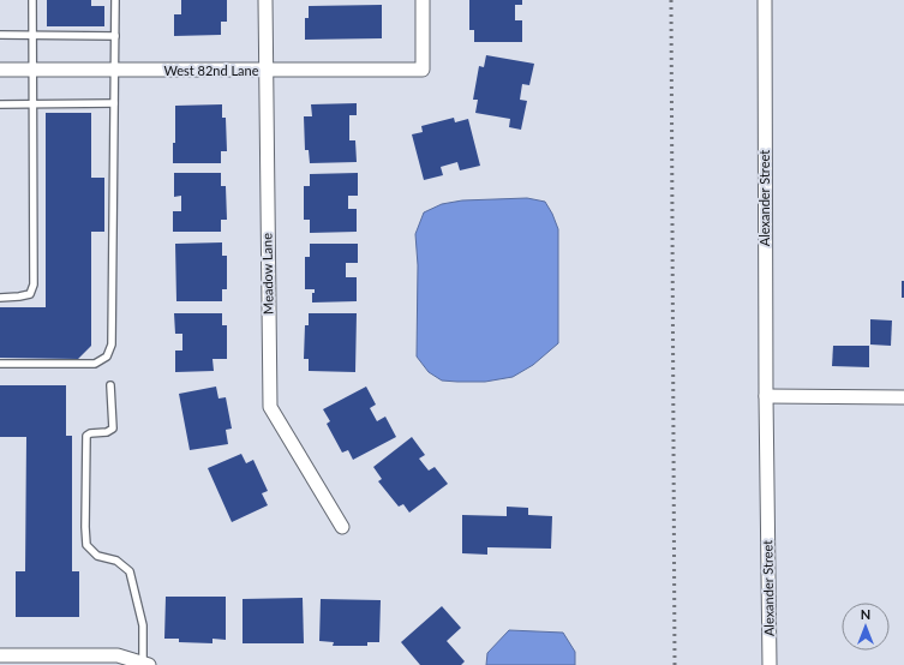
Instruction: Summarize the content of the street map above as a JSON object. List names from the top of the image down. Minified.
{"streets":{"street":["West 82nd Lane","Alexander Street","Meadow Lane"]},"crossings":[["West 82nd Lane","Meadow Lane"]],"north":"top"}
